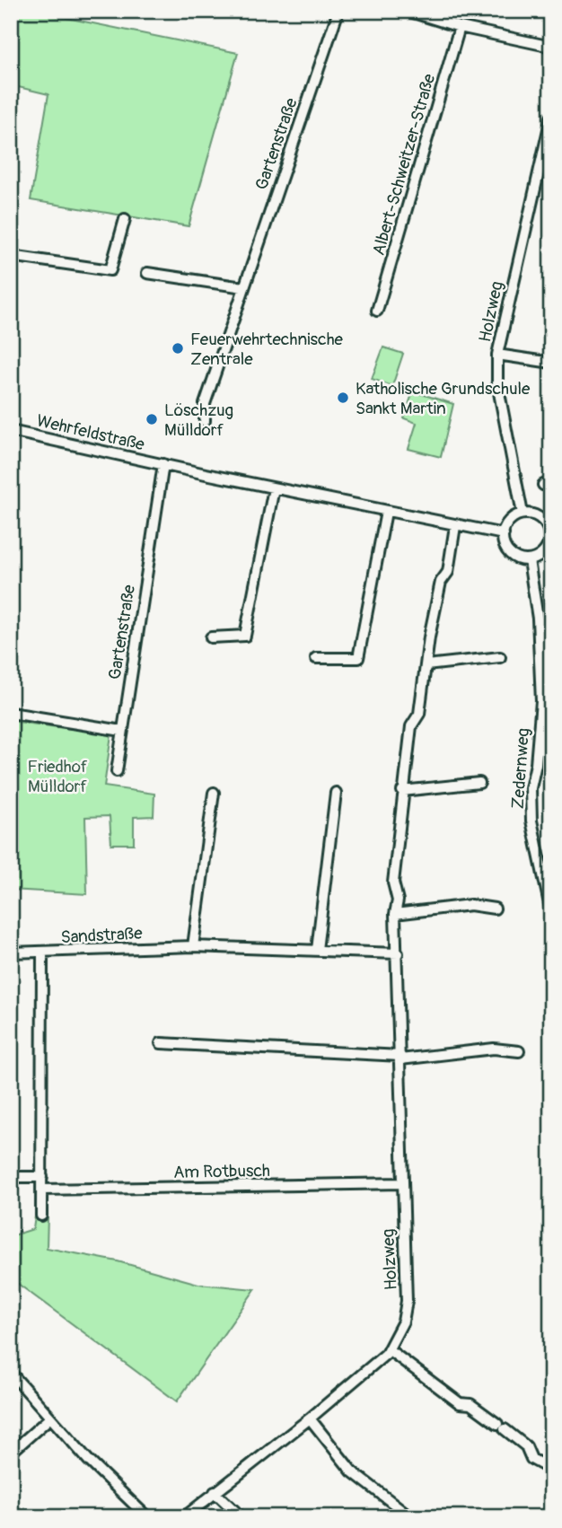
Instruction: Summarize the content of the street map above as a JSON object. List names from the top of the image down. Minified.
{"streets":{"street":["Gartenstraße","Albert-Schweitzer-Straße","Holzweg","Wehrfeldstraße","Zedernweg","Sandstraße","Am Rotbusch"]},"crossings":[["Gartenstraße","Wehrfeldstraße"],["Holzweg","Wehrfeldstraße"],["Holzweg","Zedernweg"],["Holzweg","Sandstraße"],["Holzweg","Am Rotbusch"],["Wehrfeldstraße","Zedernweg"]],"parks":["Friedhof Mülldorf"],"places":["Feuerwehrtechnische Zentrale","Katholische Grundschule Sankt Martin","Löschzug Mülldorf"]}
